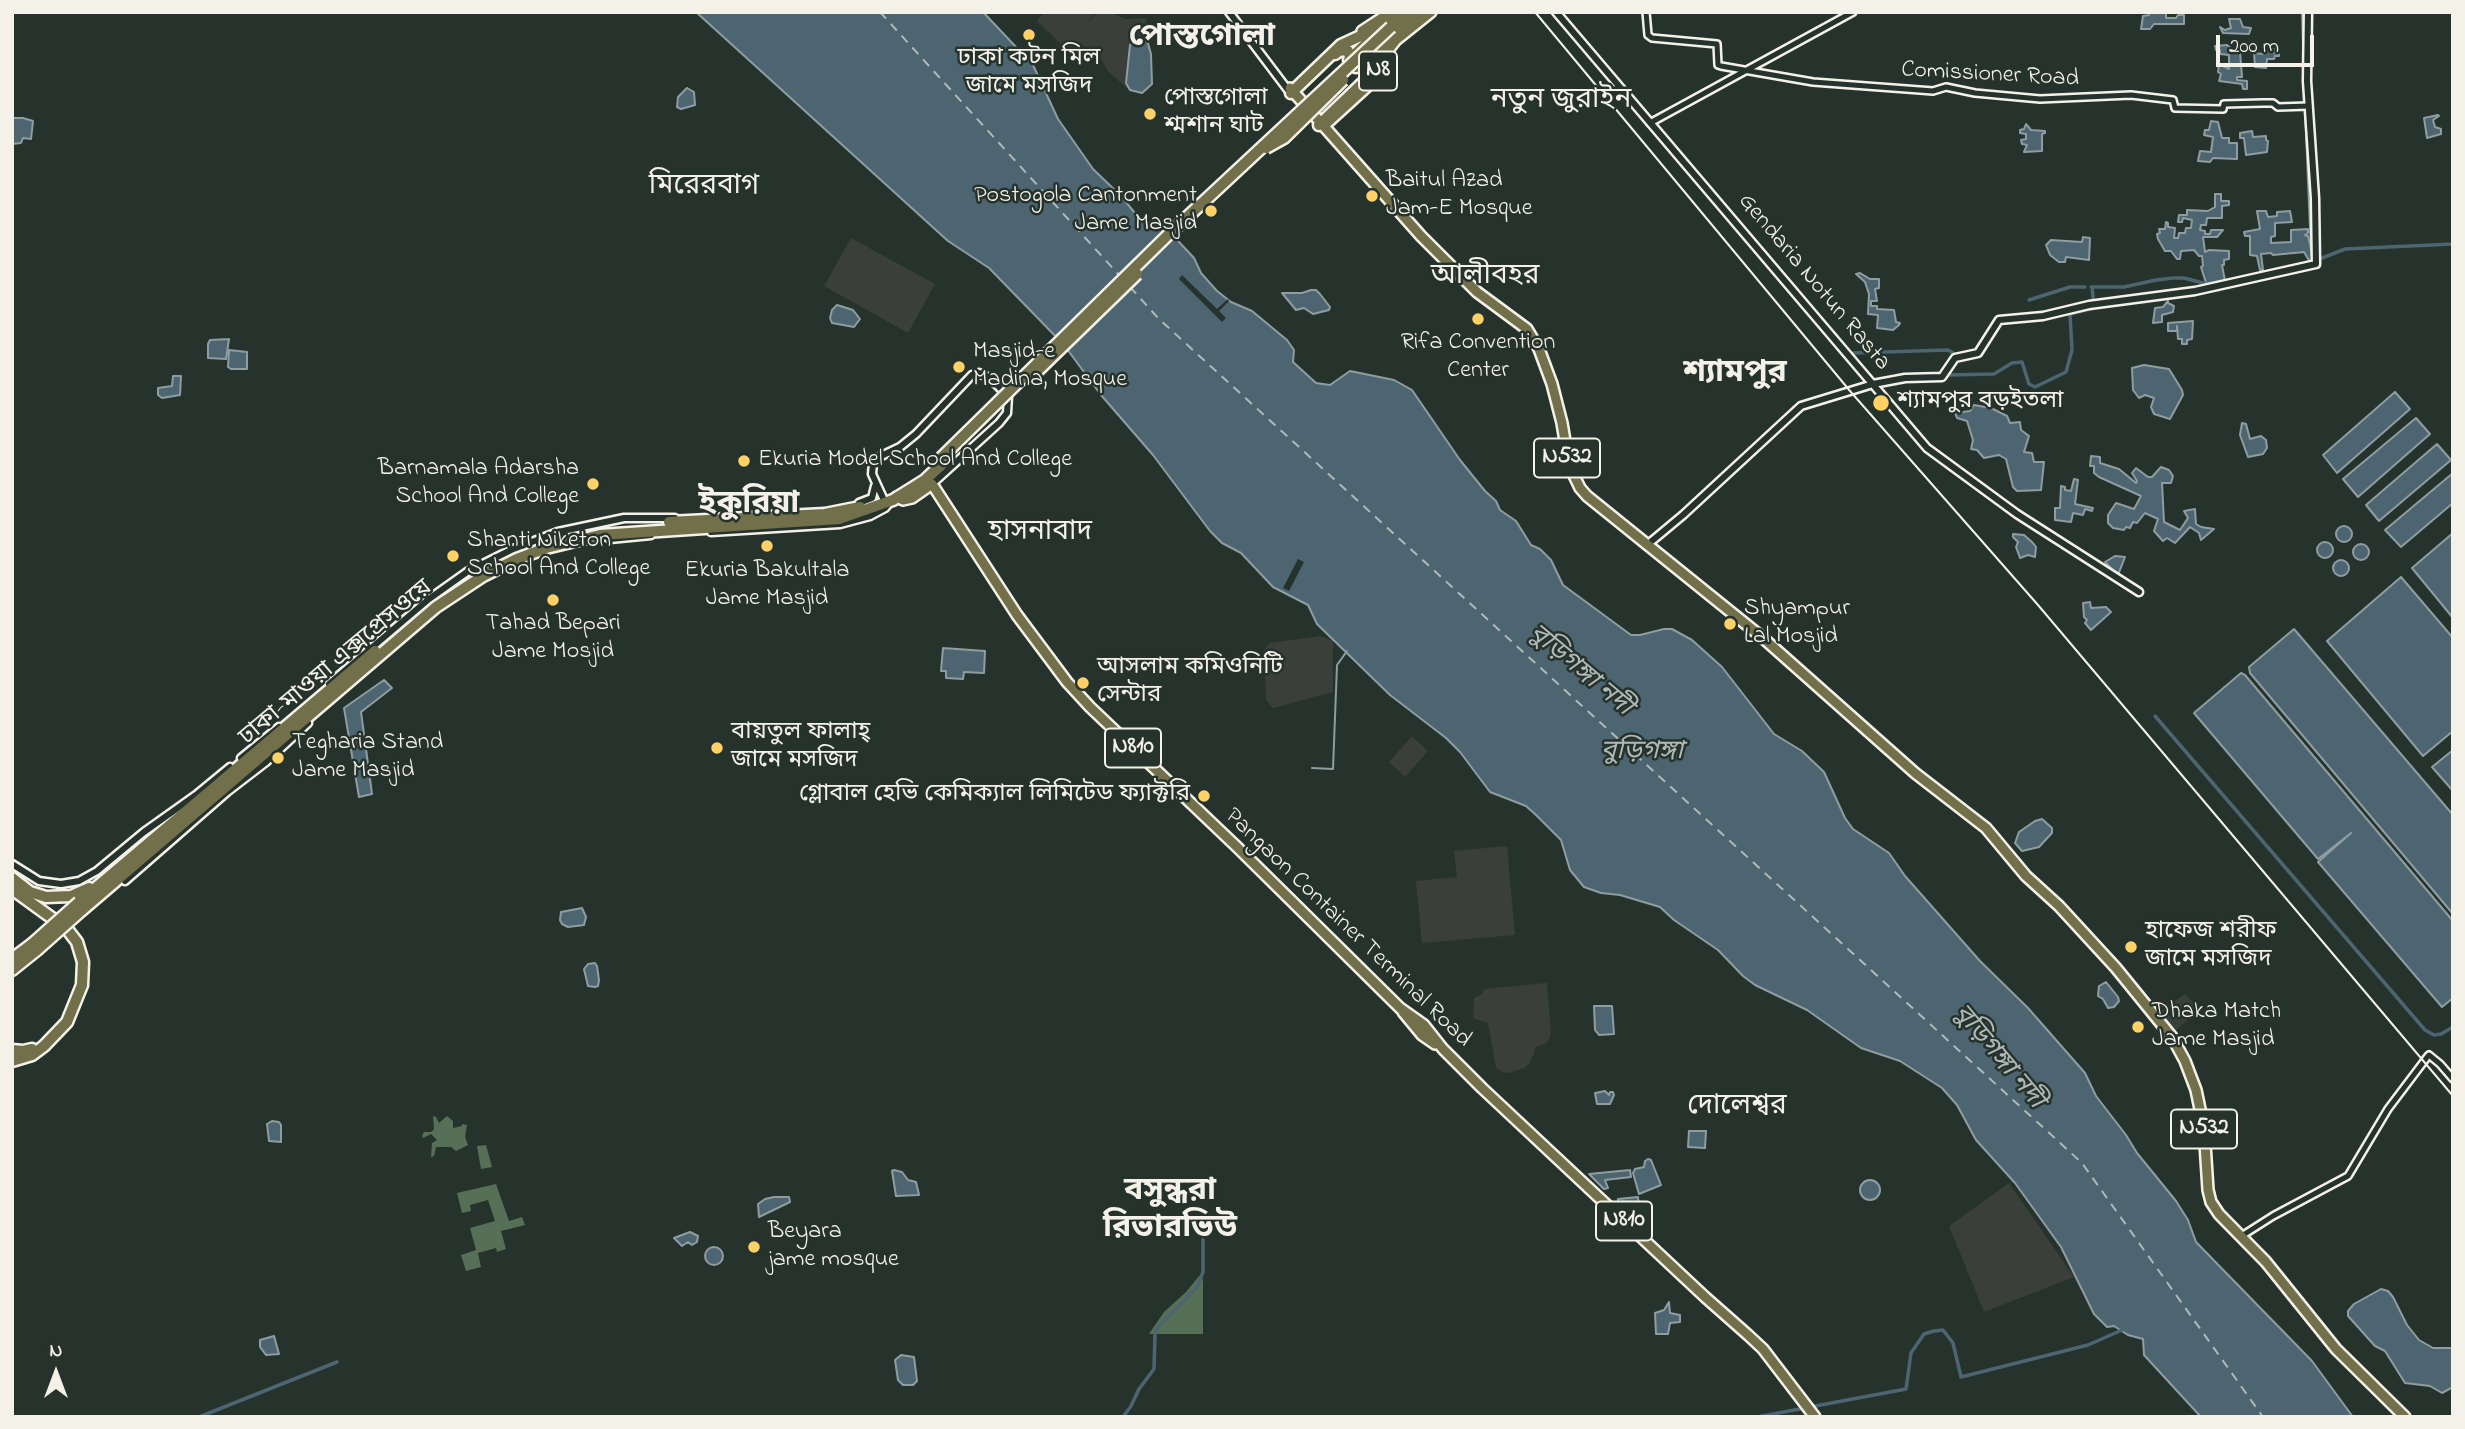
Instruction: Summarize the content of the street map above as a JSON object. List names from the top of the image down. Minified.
{"streets":{"highway":["N8","N532","ঢাকা-মাওয়া এক্সপ্রেসওয়ে","N810","Pangaon Container Terminal Road"],"main road":["Gendaria Notun Rasta"],"street":["Comissioner Road"]},"crossings":[["N8","N532"],["N8","ঢাকা-মাওয়া এক্সপ্রেসওয়ে"]],"districts":["পোস্তগোলা","নতুন জুরাইন","মিরেরবাগ","আলীবহর","শ্যামপুর","ইকুরিয়া","হাসনাবাদ","দোলেশ্বর","বসুন্ধরা রিভারভিউ"],"water":["বুড়িগঙ্গা নদী","বুড়িগঙ্গা"],"places":["ঢাকা কটন মিল জামে মসজিদ","পোস্তগোলা শ্মশান ঘাট","Baitul Azad Jam-E Mosque","Postogola Cantonment Jame Masjid","Rifa Convention Center","Masjid-e Madina, Mosque","শ্যামপুর বড়ইতলা","Ekuria Model School And College","Barnamala Adarsha School And College","Ekuria Bakultala Jame Masjid","Shanti Niketon School And College","Tahad Bepari Jame Mosjid","Shyampur Lal Mosjid","আসলাম কমিওনিটি সেন্টার","বায়তুল ফালাহ্ জামে মসজিদ","Tegharia Stand Jame Masjid","গ্লোবাল হেভি কেমিক্যাল লিমিটেড ফ্যাক্টরি","হাফেজ শরীফ জামে মসজিদ","Dhaka Match Jame Masjid","Beyara jame mosque"],"scale_bar":"200 m","north":"top"}
